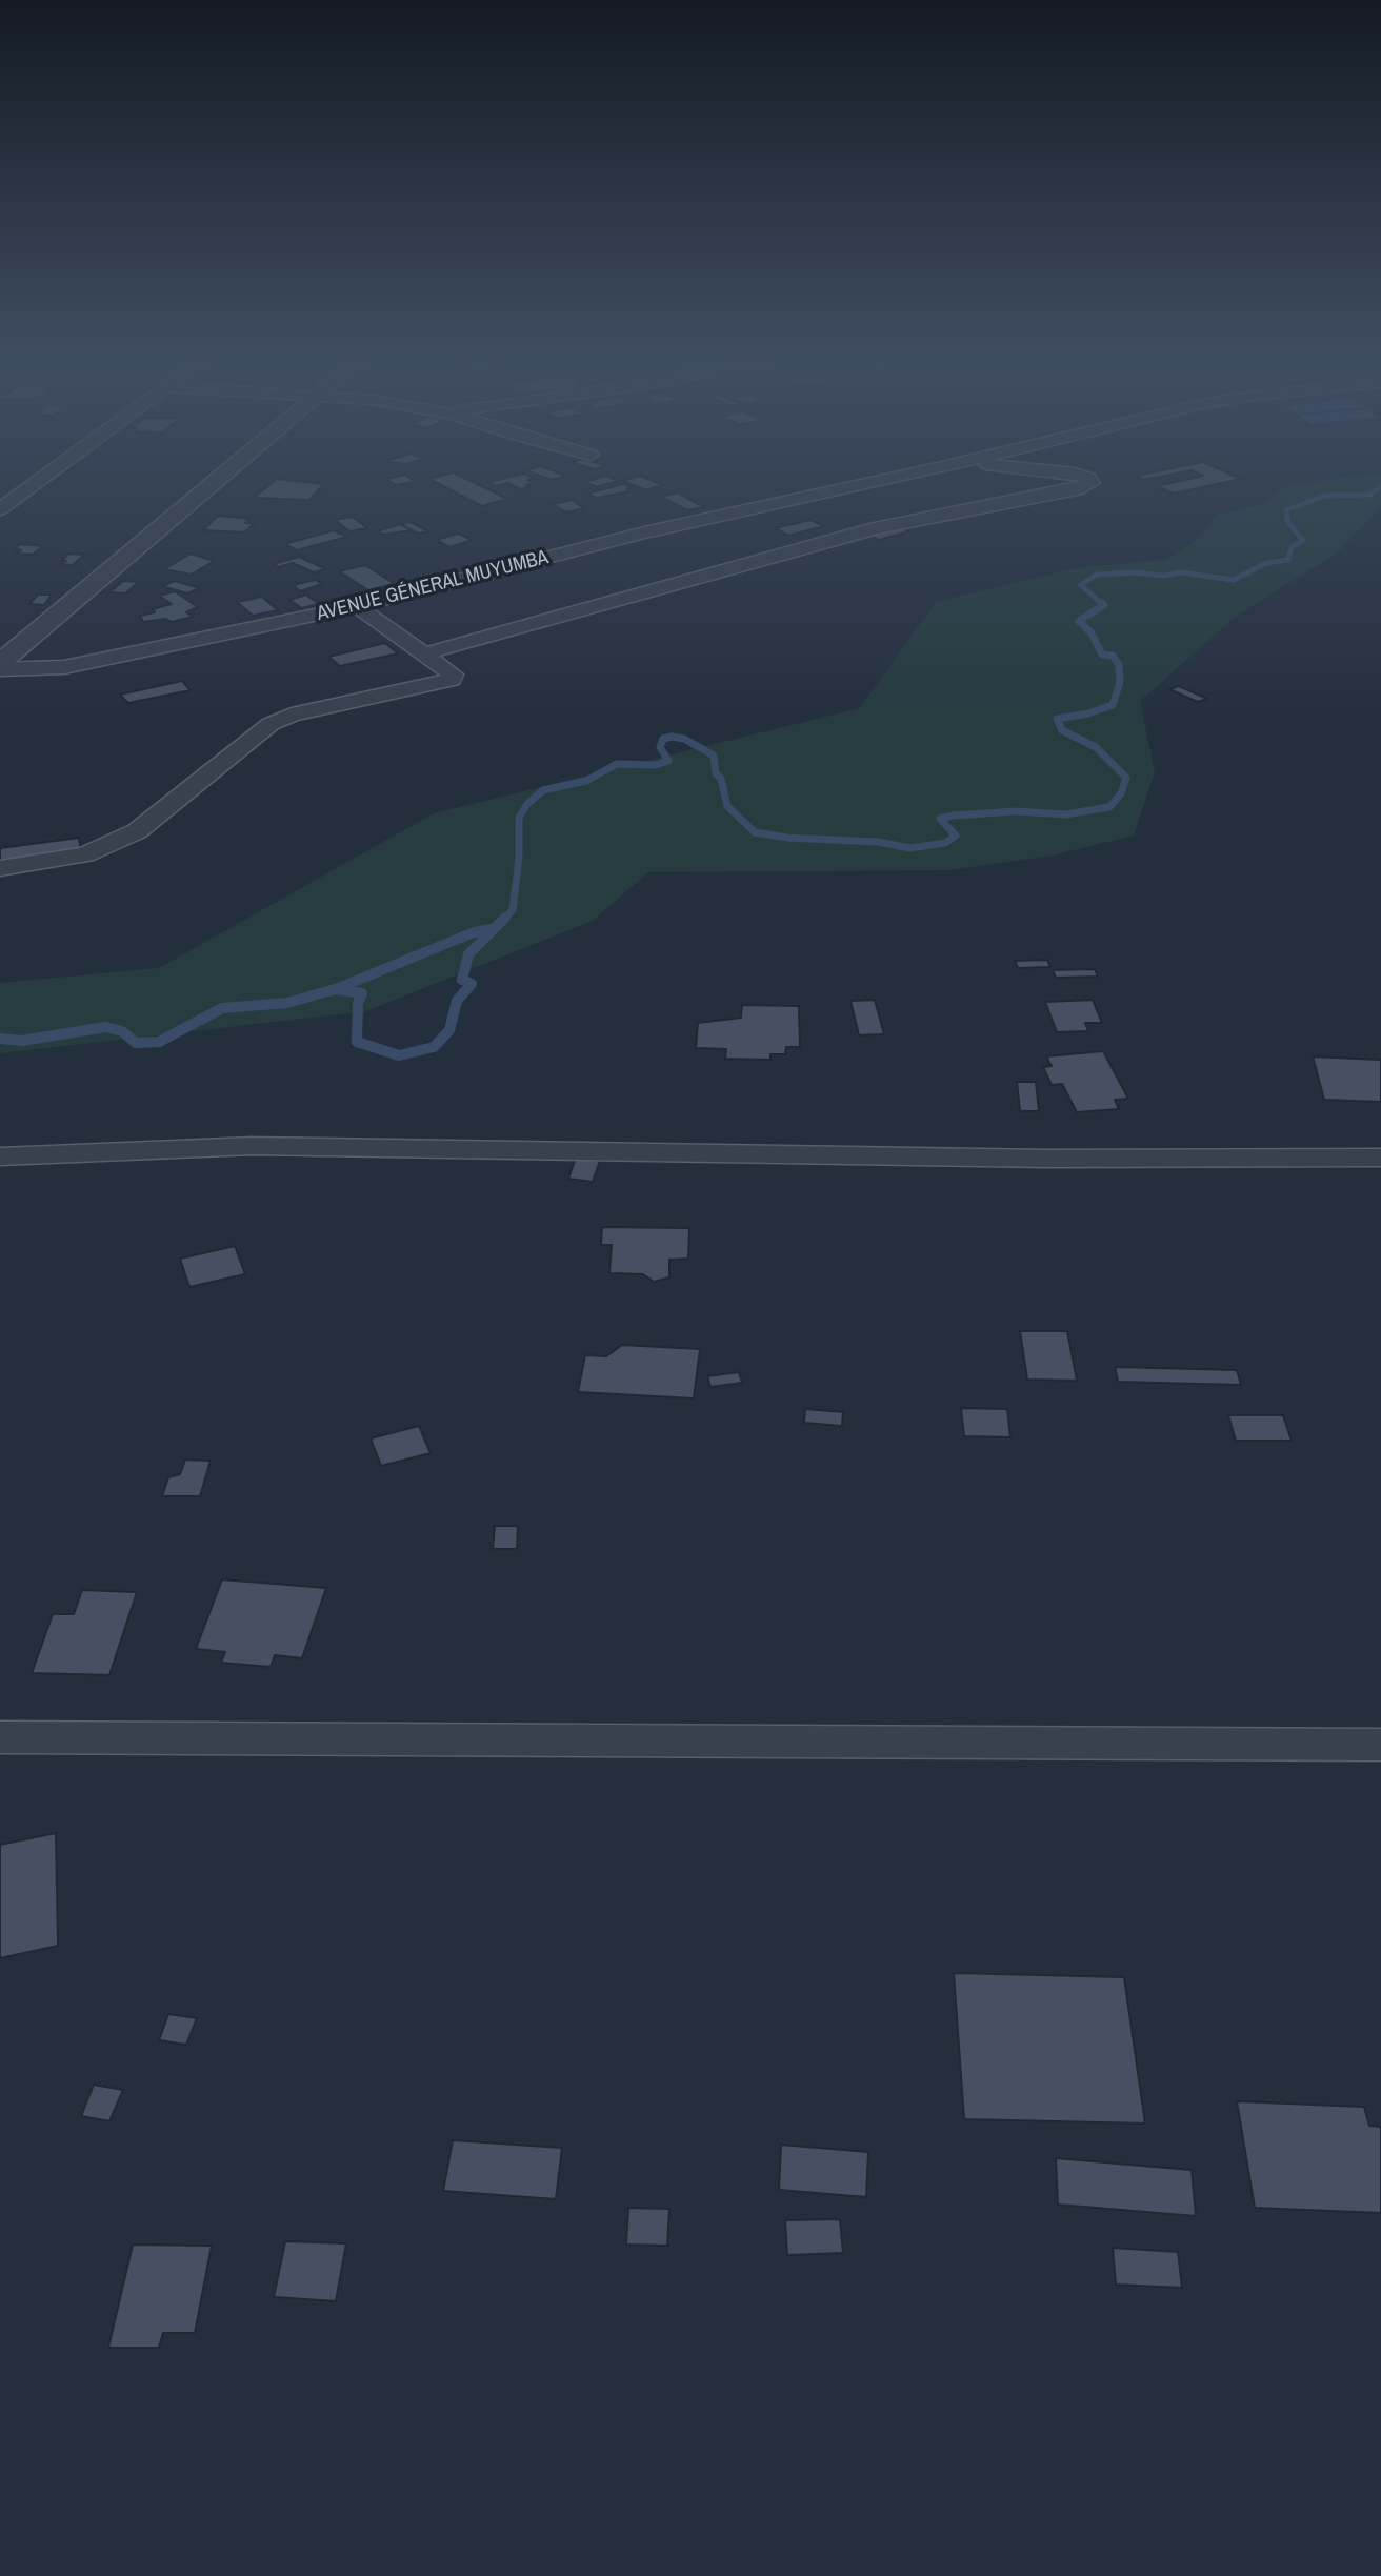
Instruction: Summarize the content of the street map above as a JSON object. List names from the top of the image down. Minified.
{"streets":{"street":["AVENUE GÉNERAL MUYUMBA"]}}
